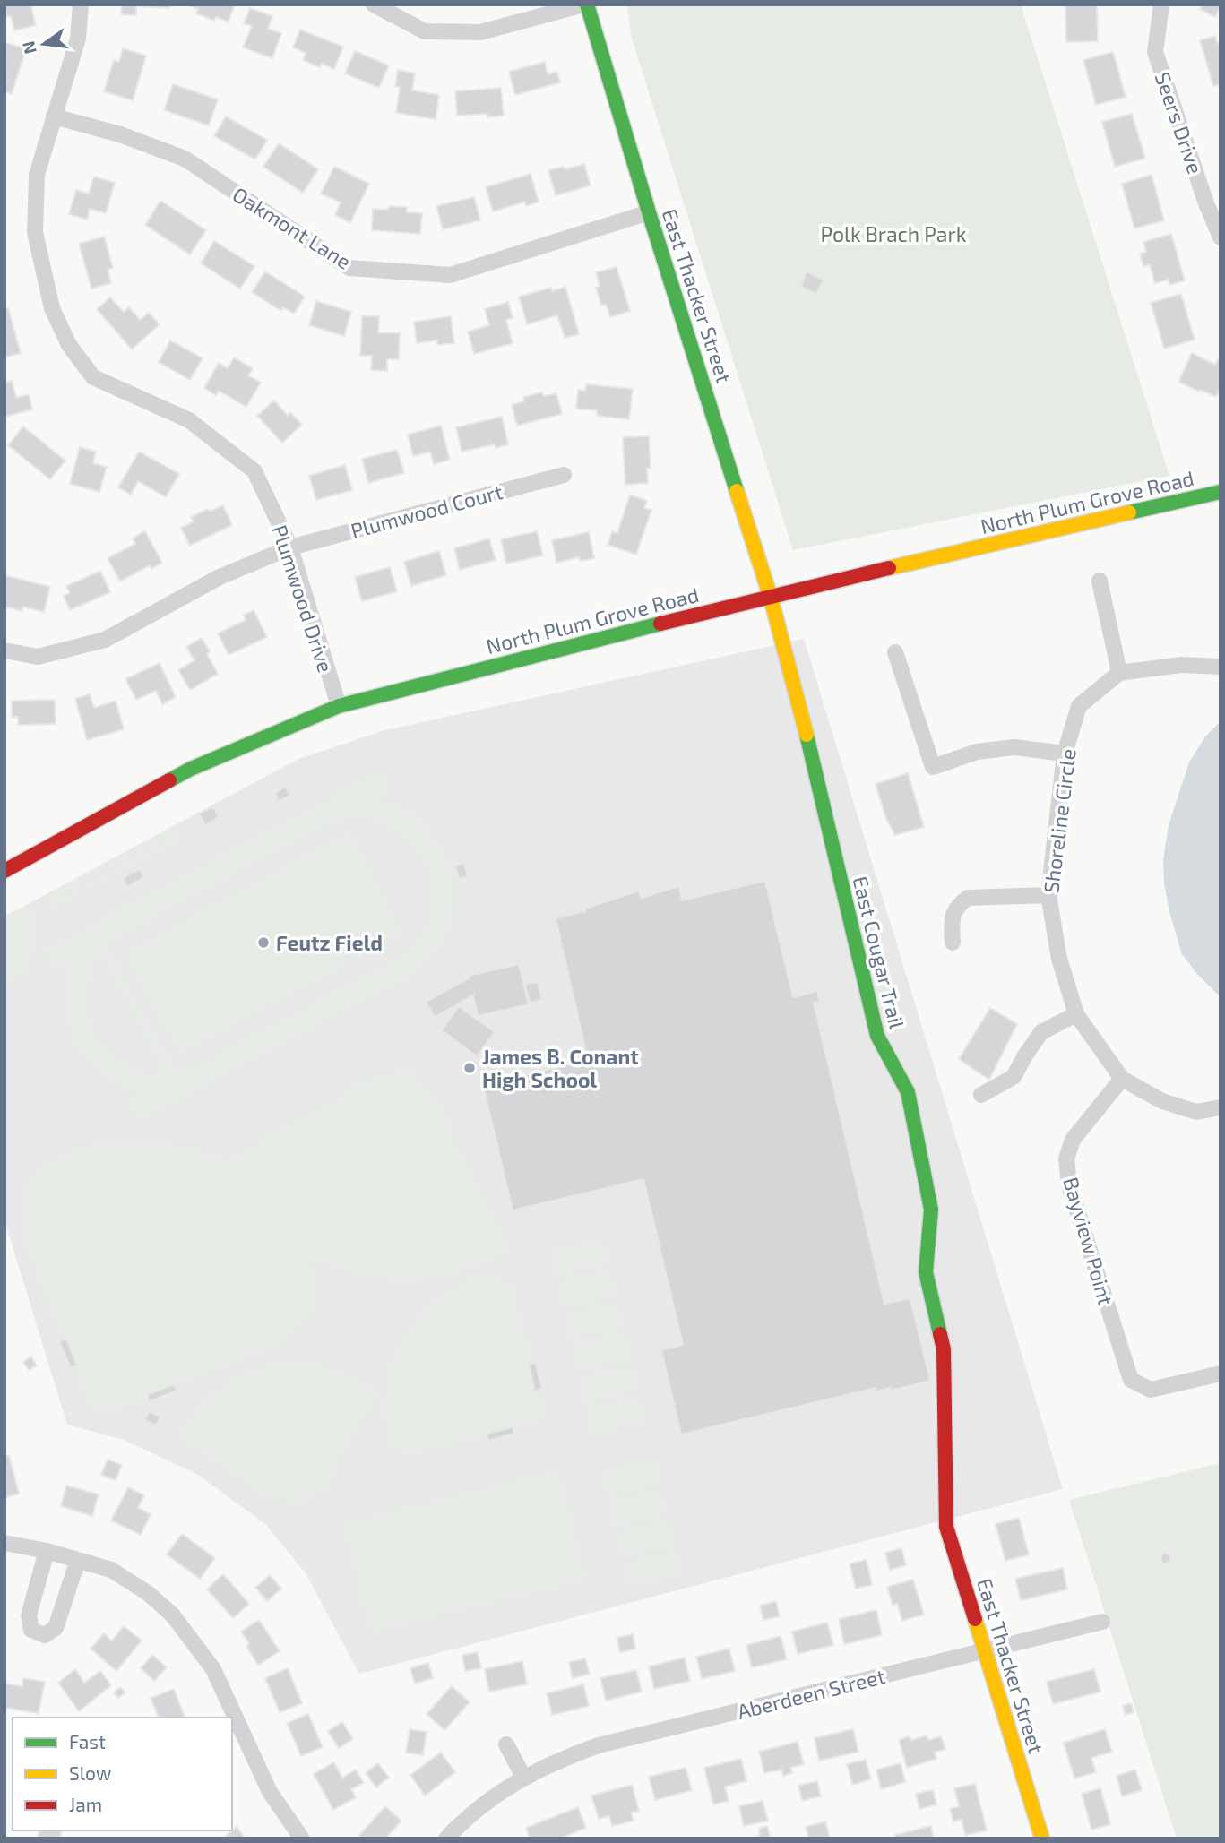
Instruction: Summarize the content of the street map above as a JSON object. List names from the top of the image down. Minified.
{"streets":{"street":["Seers Drive","Oakmont Lane","East Thacker Street","North Plum Grove Road","Plumwood Court","Plumwood Drive","Shoreline Circle","East Cougar Trail","Bayview Point","Aberdeen Street"]},"crossings":[["Oakmont Lane","East Thacker Street"],["Oakmont Lane","Plumwood Drive"],["East Thacker Street","North Plum Grove Road"],["East Thacker Street","East Cougar Trail"],["East Thacker Street","Aberdeen Street"],["North Plum Grove Road","Plumwood Drive"],["North Plum Grove Road","East Cougar Trail"],["Plumwood Court","Plumwood Drive"],["Shoreline Circle","Bayview Point"]],"parks":["Polk Brach Park"],"places":["Feutz Field","James B. Conant High School"],"legend":["Fast","Slow","Jam"],"north":"left"}
